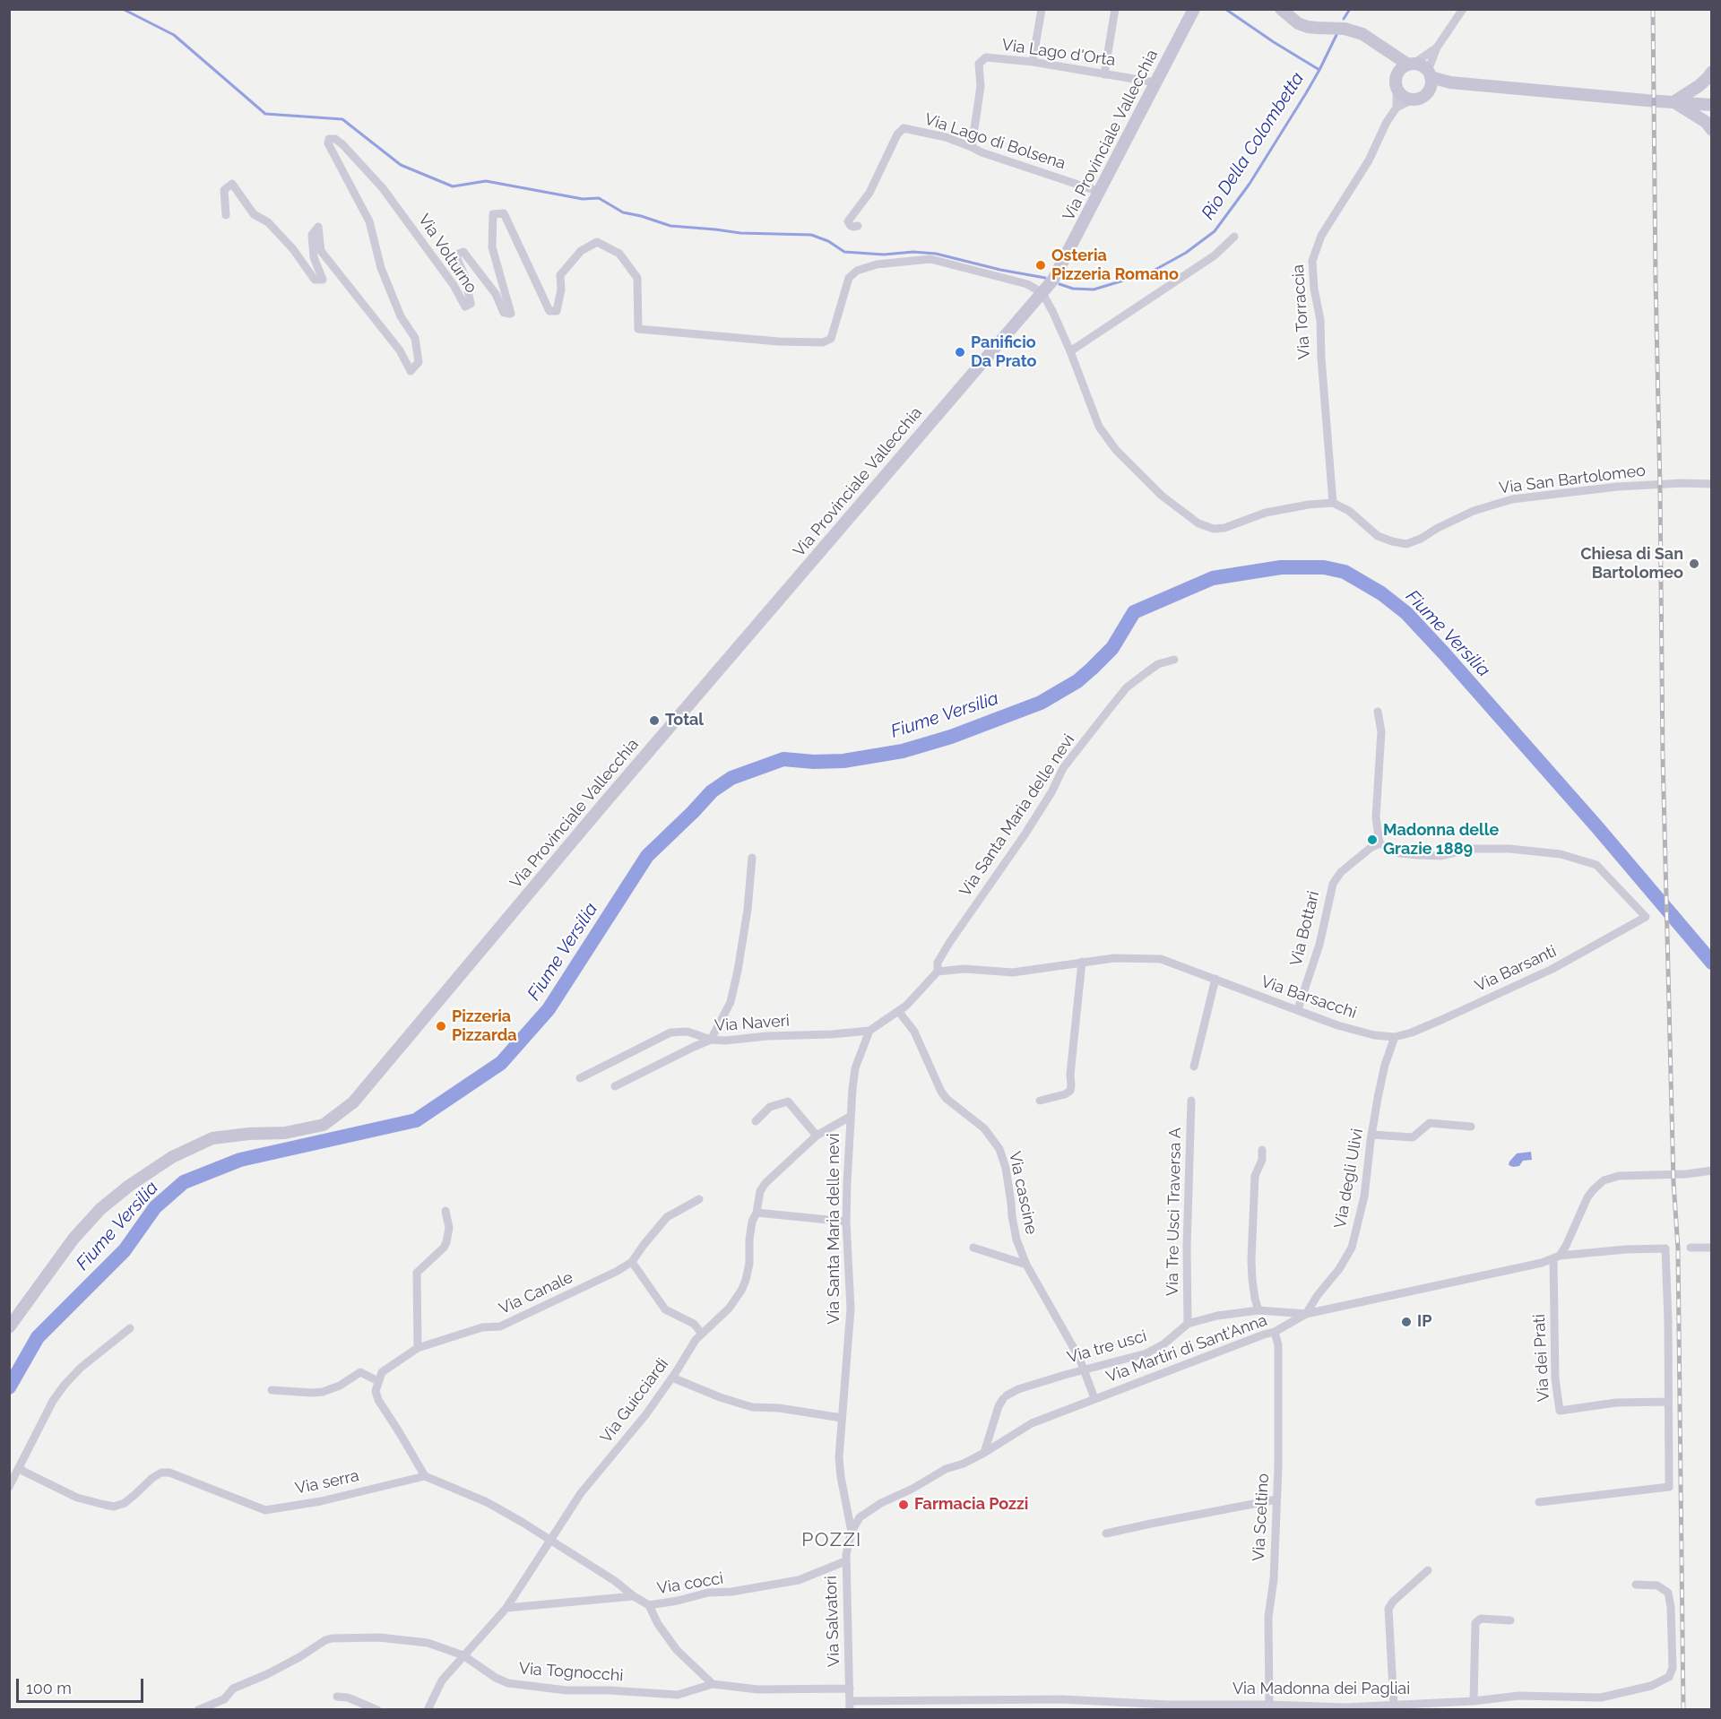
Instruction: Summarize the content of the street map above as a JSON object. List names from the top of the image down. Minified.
{"streets":{"main road":["Via Provinciale Vallecchia"],"street":["Via Lago d'Orta","Via Lago di Bolsena","Via Volturno","Via Torraccia","Via San Bartolomeo","Via Santa Maria delle nevi","Via Bottari","Via Barsanti","Via Barsacchi","Via Naveri","Via degli Ulivi","Via cascine","Via Tre Usci Traversa A","Via Canale","Via tre usci","Via Martiri di Sant'Anna","Via dei Prati","Via Guicciardi","Via serra","Via Sceltino","Via cocci","Via Salvatori","Via Tognocchi","Via Madonna dei Pagliai"]},"crossings":[["Via Lago d'Orta","Via Provinciale Vallecchia"],["Via Lago d'Orta","Via Lago di Bolsena"],["Via Provinciale Vallecchia","Via Lago di Bolsena"],["Via Provinciale Vallecchia","Via Volturno"],["Via Torraccia","Via San Bartolomeo"],["Via Santa Maria delle nevi","Via Barsacchi"],["Via Santa Maria delle nevi","Via Naveri"],["Via Santa Maria delle nevi","Via cascine"],["Via Santa Maria delle nevi","Via Martiri di Sant'Anna"],["Via Santa Maria delle nevi","Via Guicciardi"],["Via Santa Maria delle nevi","Via Salvatori"],["Via Bottari","Via Barsanti"],["Via Bottari","Via Barsacchi"],["Via Barsanti","Via Barsacchi"],["Via Barsanti","Via degli Ulivi"],["Via Barsacchi","Via degli Ulivi"],["Via degli Ulivi","Via tre usci"],["Via degli Ulivi","Via Martiri di Sant'Anna"],["Via cascine","Via tre usci"],["Via cascine","Via Martiri di Sant'Anna"],["Via Tre Usci Traversa A","Via tre usci"],["Via tre usci","Via Martiri di Sant'Anna"],["Via Martiri di Sant'Anna","Via dei Prati"],["Via Martiri di Sant'Anna","Via Sceltino"],["Via Martiri di Sant'Anna","Via Salvatori"],["Via Guicciardi","Via Tognocchi"],["Via Sceltino","Via Madonna dei Pagliai"],["Via cocci","Via Salvatori"],["Via Salvatori","Via Tognocchi"],["Via Salvatori","Via Madonna dei Pagliai"]],"districts":["POZZI"],"water":["Rio Della Colombetta","Fiume Versilia"],"places":["Osteria Pizzeria Romano","Panificio Da Prato","Chiesa di San Bartolomeo","Total","Madonna delle Grazie 1889","Pizzeria Pizzarda","IP","Farmacia Pozzi"],"scale_bar":"100 m"}
